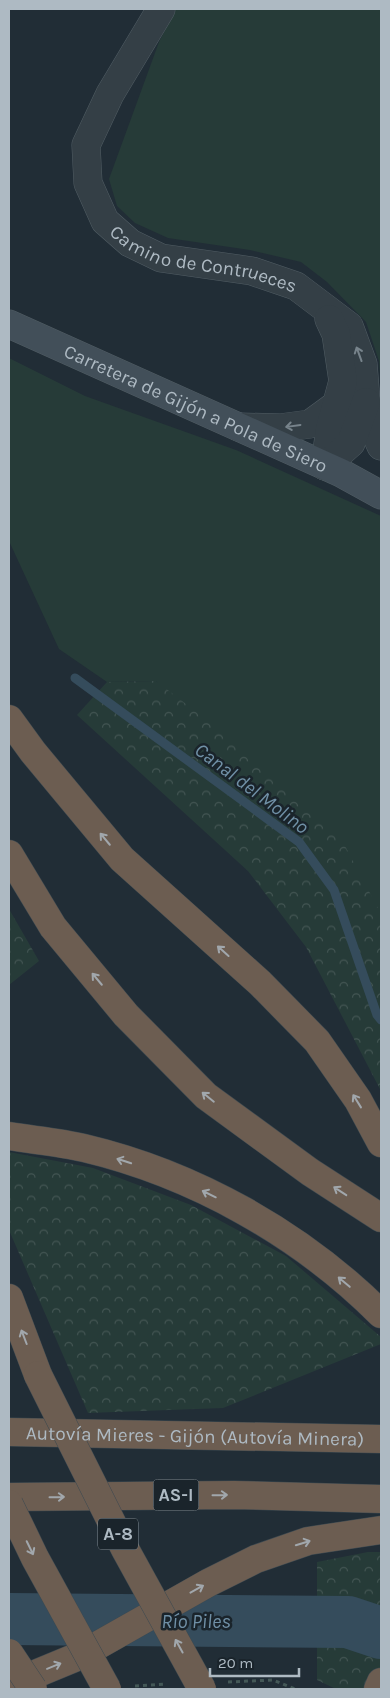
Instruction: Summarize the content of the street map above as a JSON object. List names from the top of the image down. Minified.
{"streets":{"highway":["Autovía Mieres - Gijón (Autovía Minera)","AS-I","A-8"],"street":["Camino de Contrueces","Carretera de Gijón a Pola de Siero"]},"water":["Canal del Molino","Río Piles"],"scale_bar":"20 m"}
